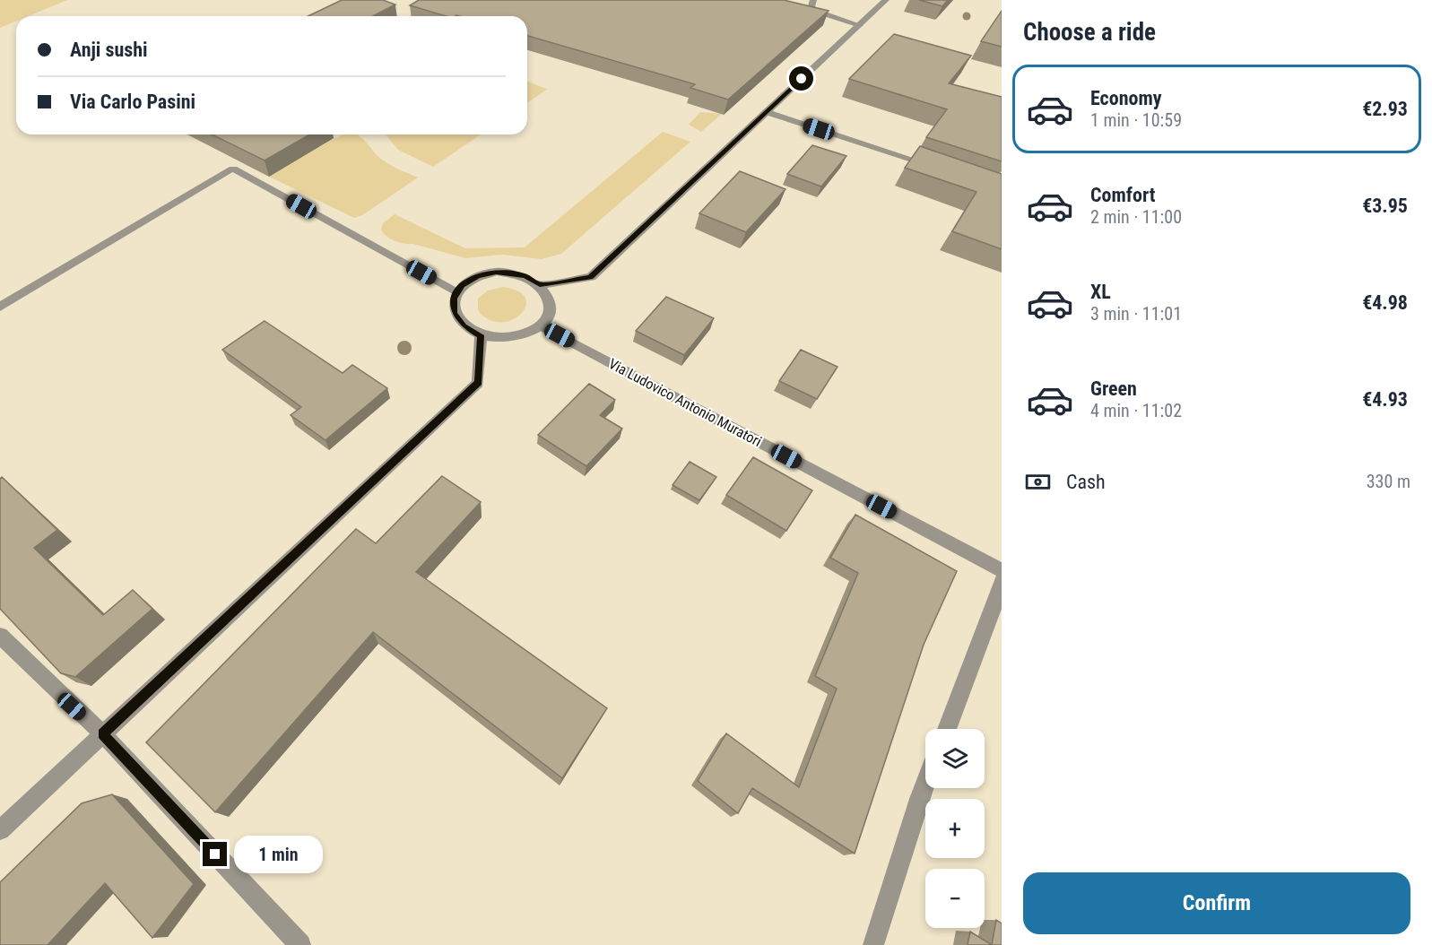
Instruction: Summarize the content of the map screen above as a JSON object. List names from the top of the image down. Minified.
{"streets":{"street":["Via Ludovico Antonio Muratori"]},"page":{"heading":"Choose a ride","banner":["Anji sushi","Via Carlo Pasini"],"list":[{"name":"Economy","note":"1 min · 10:59","value":"€2.93"},{"name":"Comfort","note":"2 min · 11:00","value":"€3.95"},{"name":"XL","note":"3 min · 11:01","value":"€4.98"},{"name":"Green","note":"4 min · 11:02","value":"€4.93"}],"pay":["Cash","330 m"],"map_buttons":["+","−"],"bubble":"1 min","buttons":"Confirm"}}
